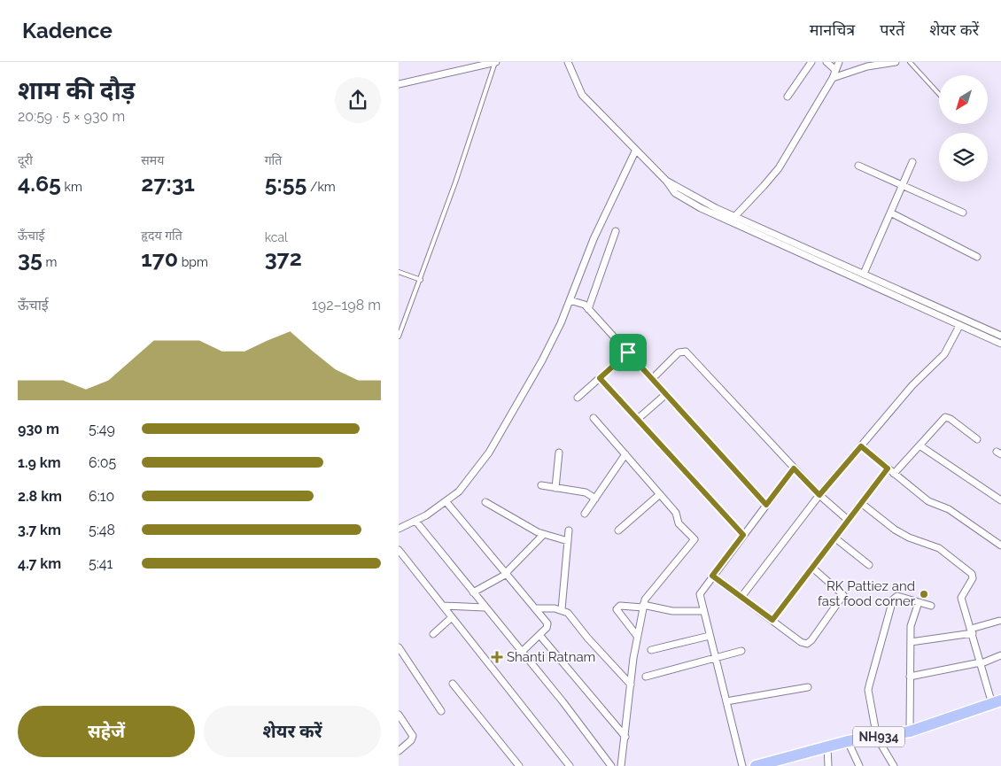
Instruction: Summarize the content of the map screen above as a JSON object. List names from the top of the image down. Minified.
{"streets":{"highway":["NH934"]},"places":{"other":["RK Pattiez and fast food corner"],"health":["Shanti Ratnam"]},"north":"bottom left","page":{"header":"Kadence","nav":["मानचित्र","परतें","शेयर करें"],"heading":["शाम की दौड़","20:59 · 5 × 930 m"],"stats":[["दूरी","4.65 km"],["समय","27:31"],["गति","5:55 /km"],["ऊँचाई","35 m"],["हृदय गति","170 bpm"],["kcal","372"]],"chart":["ऊँचाई","192–198 m"],"list":[{"name":"930 m","note":"5:49"},{"name":"1.9 km","note":"6:05"},{"name":"2.8 km","note":"6:10"},{"name":"3.7 km","note":"5:48"},{"name":"4.7 km","note":"5:41"}],"buttons":["सहेजें","शेयर करें"]}}
